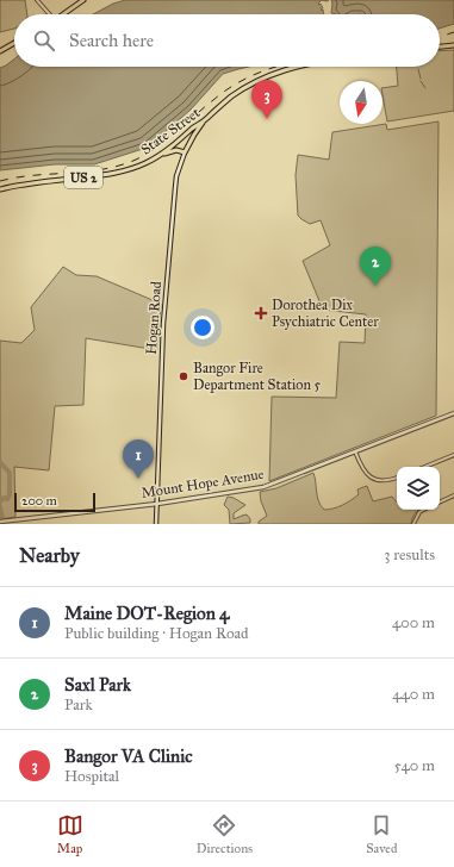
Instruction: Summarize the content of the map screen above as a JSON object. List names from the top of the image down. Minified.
{"streets":{"main road":["State Street","US 2","Hogan Road"],"street":["Mount Hope Avenue"]},"crossings":[["State Street","Hogan Road"],["Hogan Road","Mount Hope Avenue"]],"places":{"health":["Dorothea Dix Psychiatric Center"],"other":["Bangor Fire Department Station 5"]},"scale_bar":"200 m","north":"bottom","page":{"search":"Search here","pins":["3","2","1"],"scale":"200 m","heading":["Nearby","3 results"],"list":[{"mark":"1","name":"Maine DOT-Region 4","note":"Public building · Hogan Road","value":"400 m"},{"mark":"2","name":"Saxl Park","note":"Park","value":"440 m"},{"mark":"3","name":"Bangor VA Clinic","note":"Hospital","value":"540 m"}],"nav":["Map","Directions","Saved"]}}
